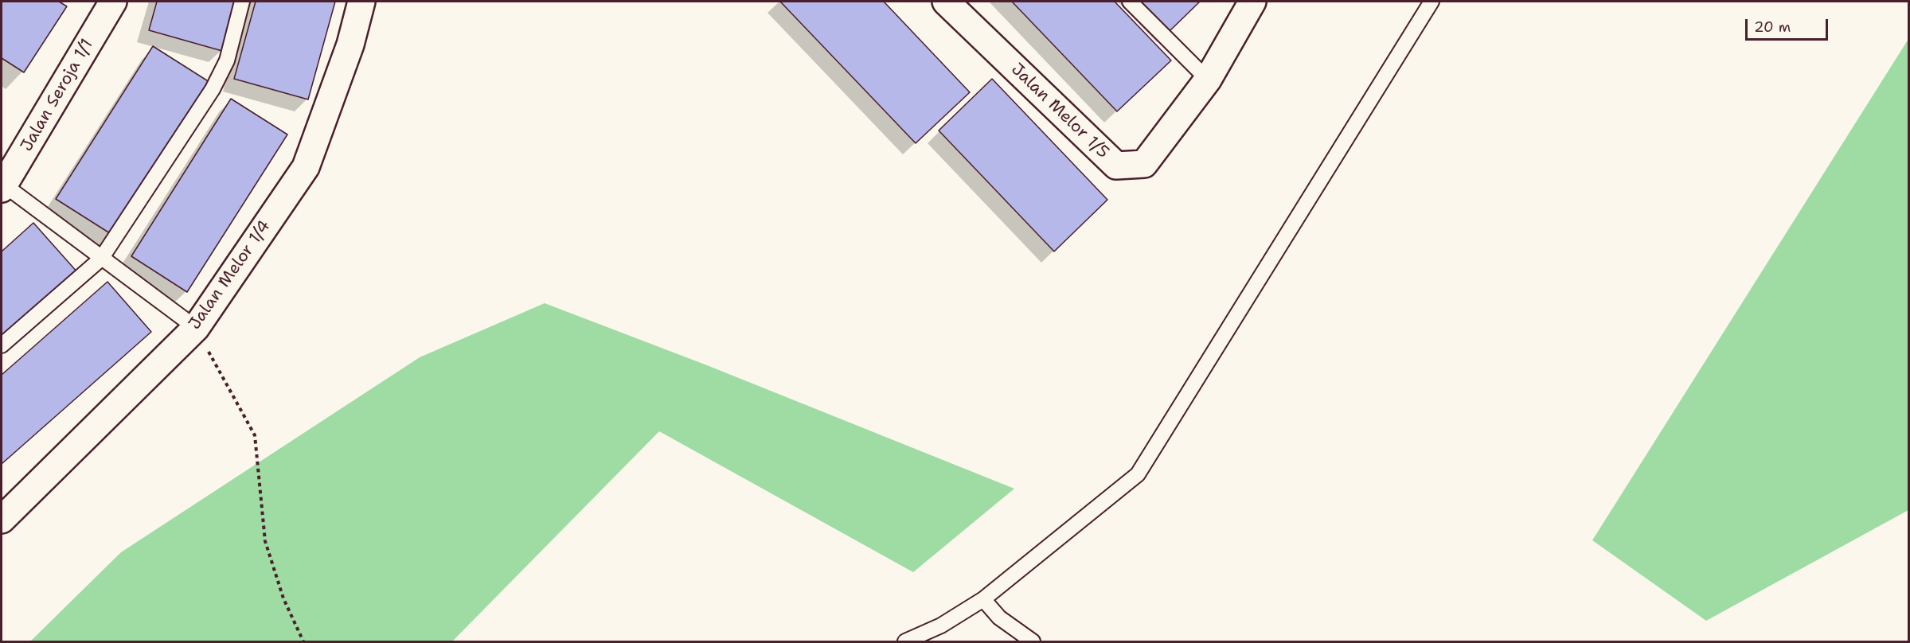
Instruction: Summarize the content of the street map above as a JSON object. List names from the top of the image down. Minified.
{"streets":{"street":["Jalan Seroja 1/1","Jalan Melor 1/5","Jalan Melor 1/4"]},"scale_bar":"20 m"}
